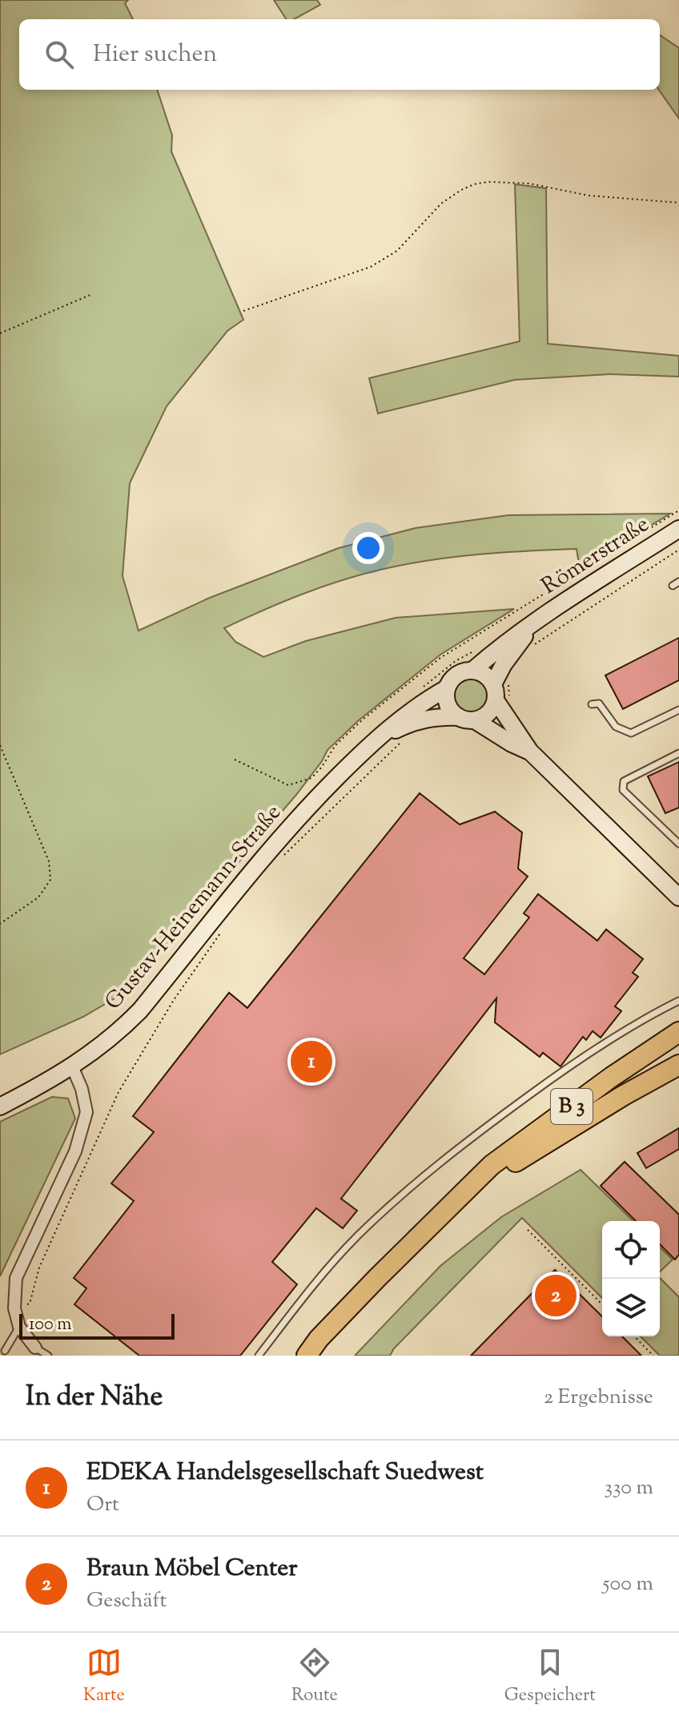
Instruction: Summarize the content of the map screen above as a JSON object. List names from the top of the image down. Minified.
{"streets":{"main road":["B 3"],"street":["Römerstraße","Gustav-Heinemann-Straße"]},"crossings":[["Römerstraße","Gustav-Heinemann-Straße"]],"scale_bar":"100 m","page":{"search":"Hier suchen","pins":["1","2"],"scale":"100 m","heading":["In der Nähe","2 Ergebnisse"],"list":[{"mark":"1","name":"EDEKA Handelsgesellschaft Suedwest","note":"Ort","value":"330 m"},{"mark":"2","name":"Braun Möbel Center","note":"Geschäft","value":"500 m"}],"nav":["Karte","Route","Gespeichert"]}}
